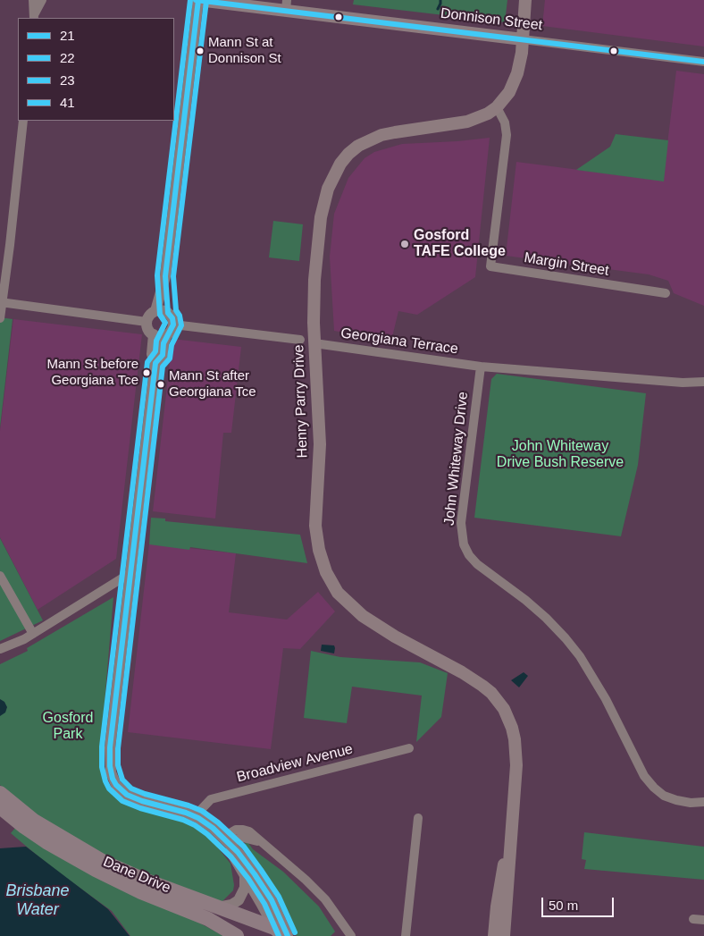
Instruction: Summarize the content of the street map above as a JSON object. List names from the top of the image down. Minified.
{"streets":{"highway":["Dane Drive"],"main road":["Donnison Street","Henry Parry Drive"],"street":["Margin Street","Georgiana Terrace","John Whiteway Drive","Broadview Avenue"]},"crossings":[["Donnison Street","Henry Parry Drive"],["Margin Street","Henry Parry Drive"],["Georgiana Terrace","Henry Parry Drive"],["Georgiana Terrace","John Whiteway Drive"]],"water":["Brisbane Water"],"parks":["John Whiteway Drive Bush Reserve","Gosford Park"],"places":["Mann St at Donnison St","Gosford TAFE College","Mann St before Georgiana Tce","Mann St after Georgiana Tce"],"lines":["transit line 21","transit line 22","transit line 41","transit line 23"],"legend":["21","22","23","41"],"scale_bar":"50 m"}
